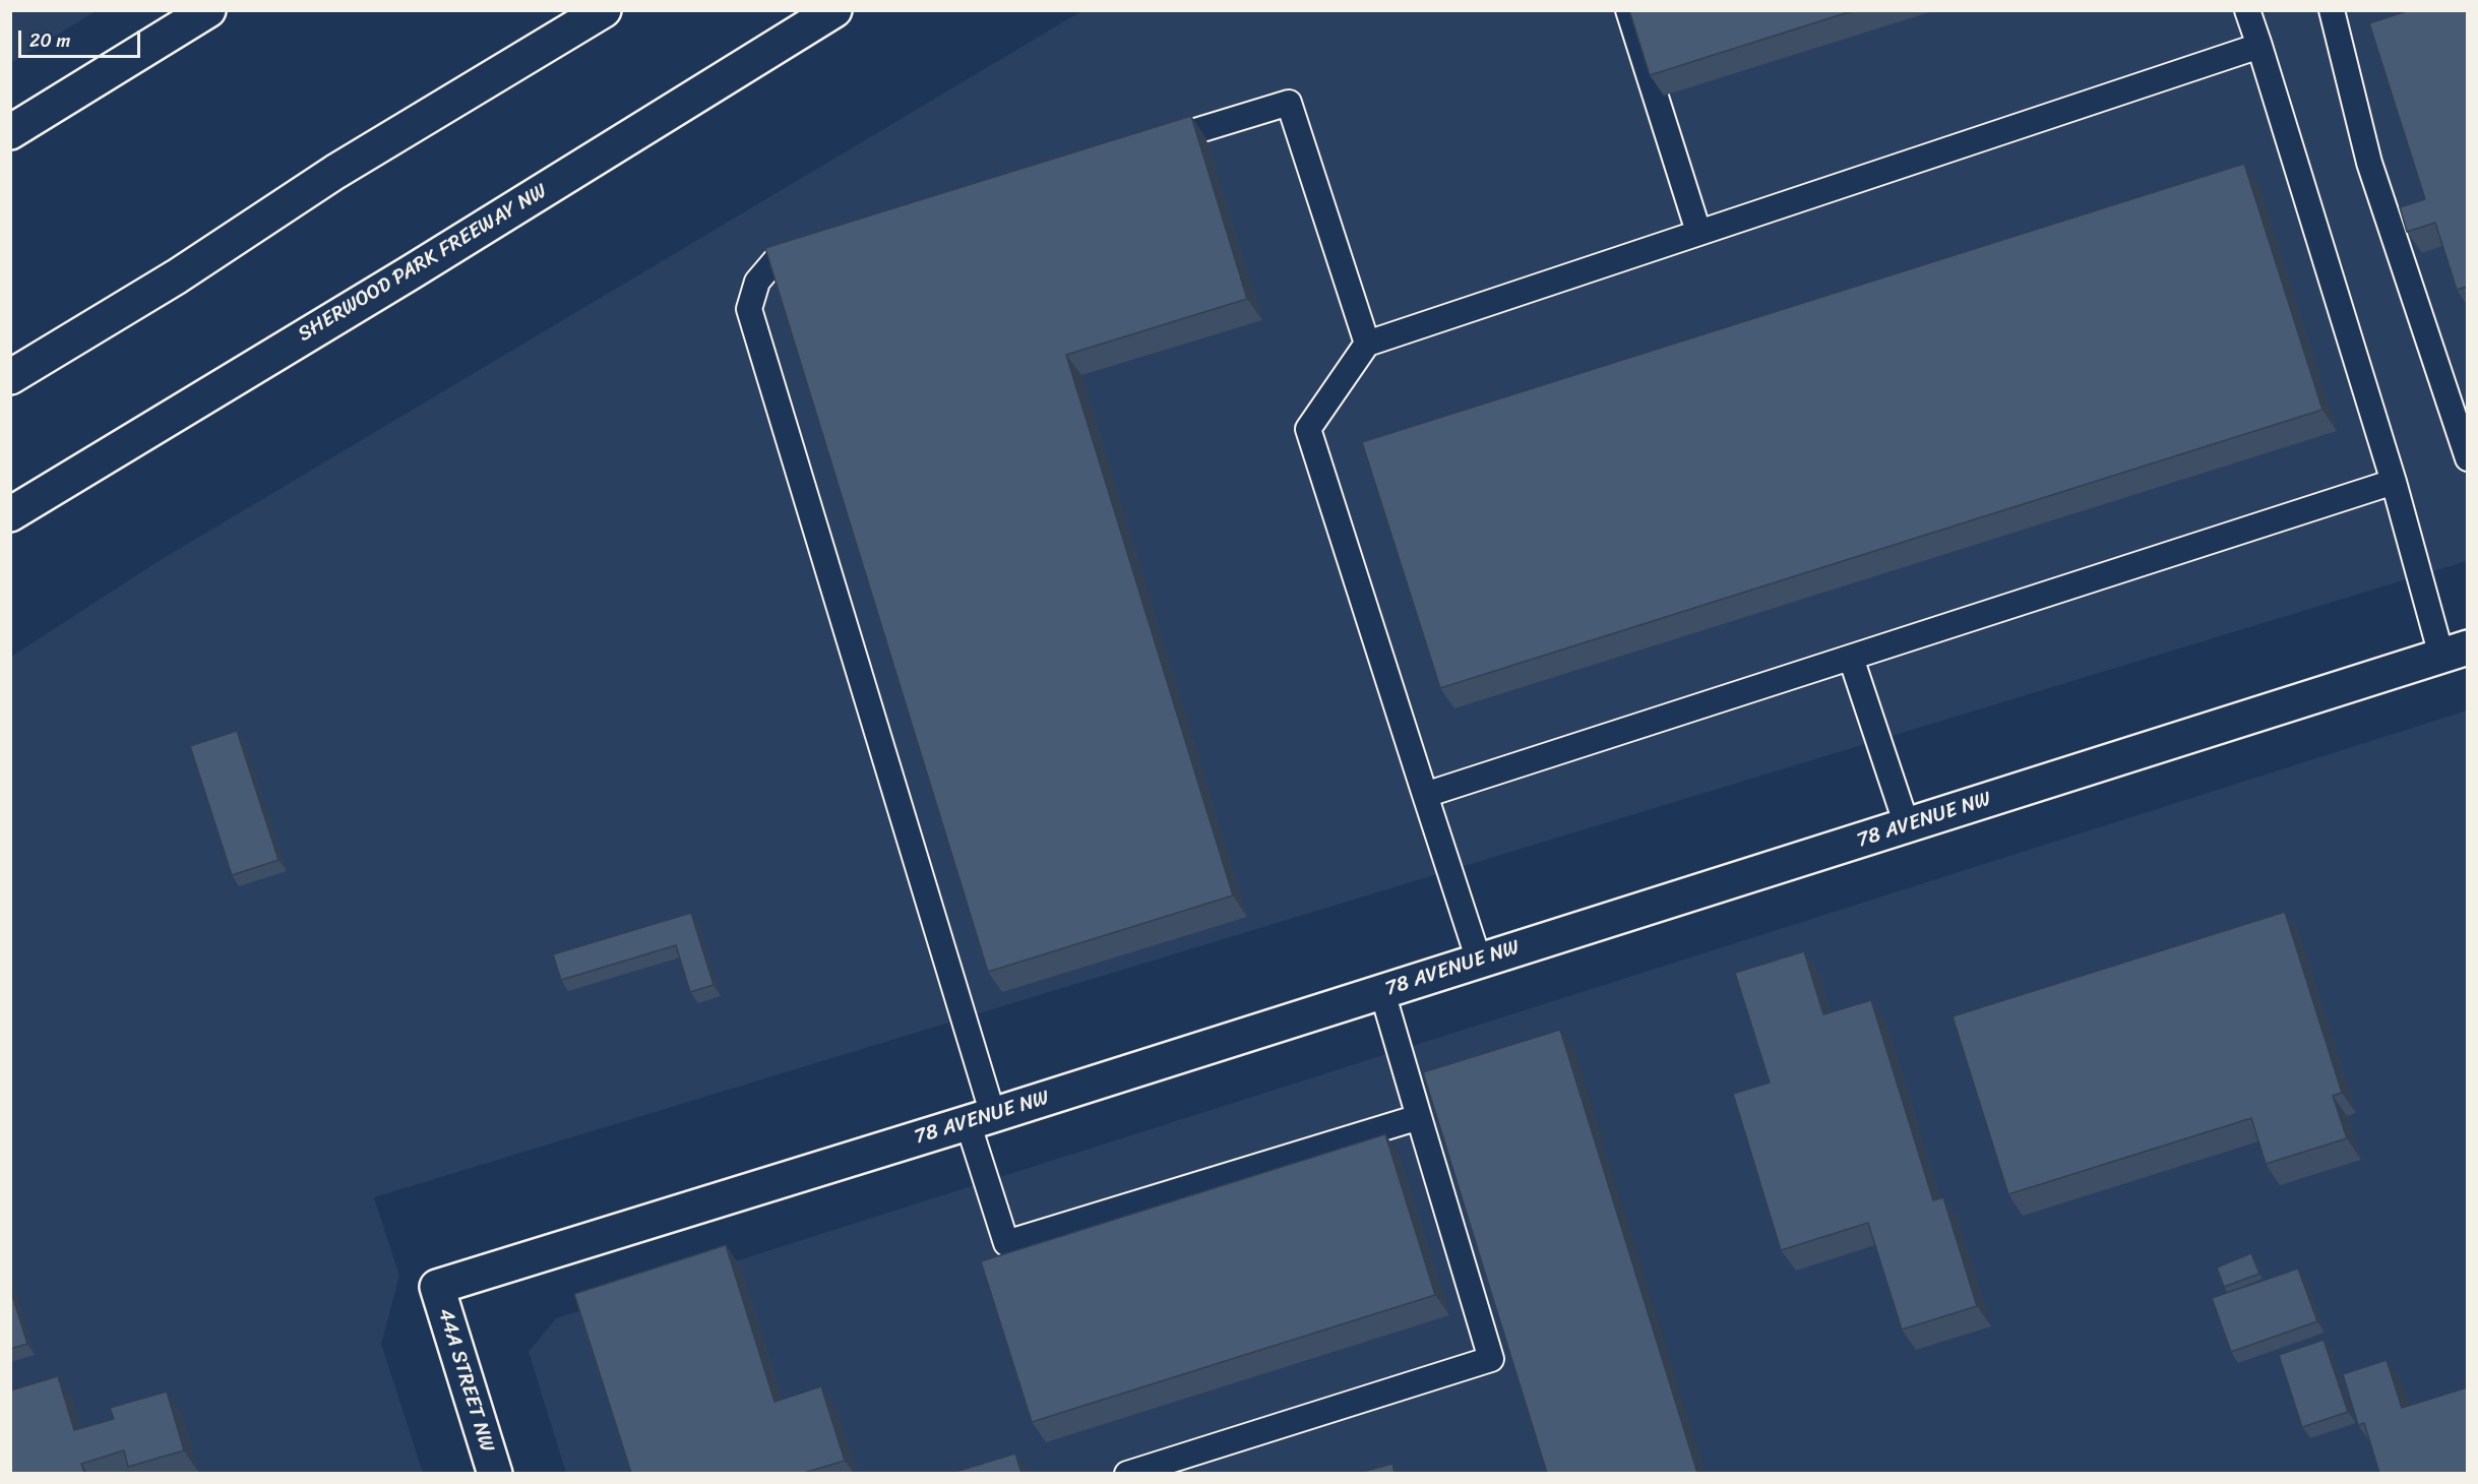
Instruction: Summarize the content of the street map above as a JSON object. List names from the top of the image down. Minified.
{"streets":{"main road":["SHERWOOD PARK FREEWAY NW","78 AVENUE NW","44A STREET NW"]},"crossings":[["78 AVENUE NW","44A STREET NW"]],"scale_bar":"20 m"}
